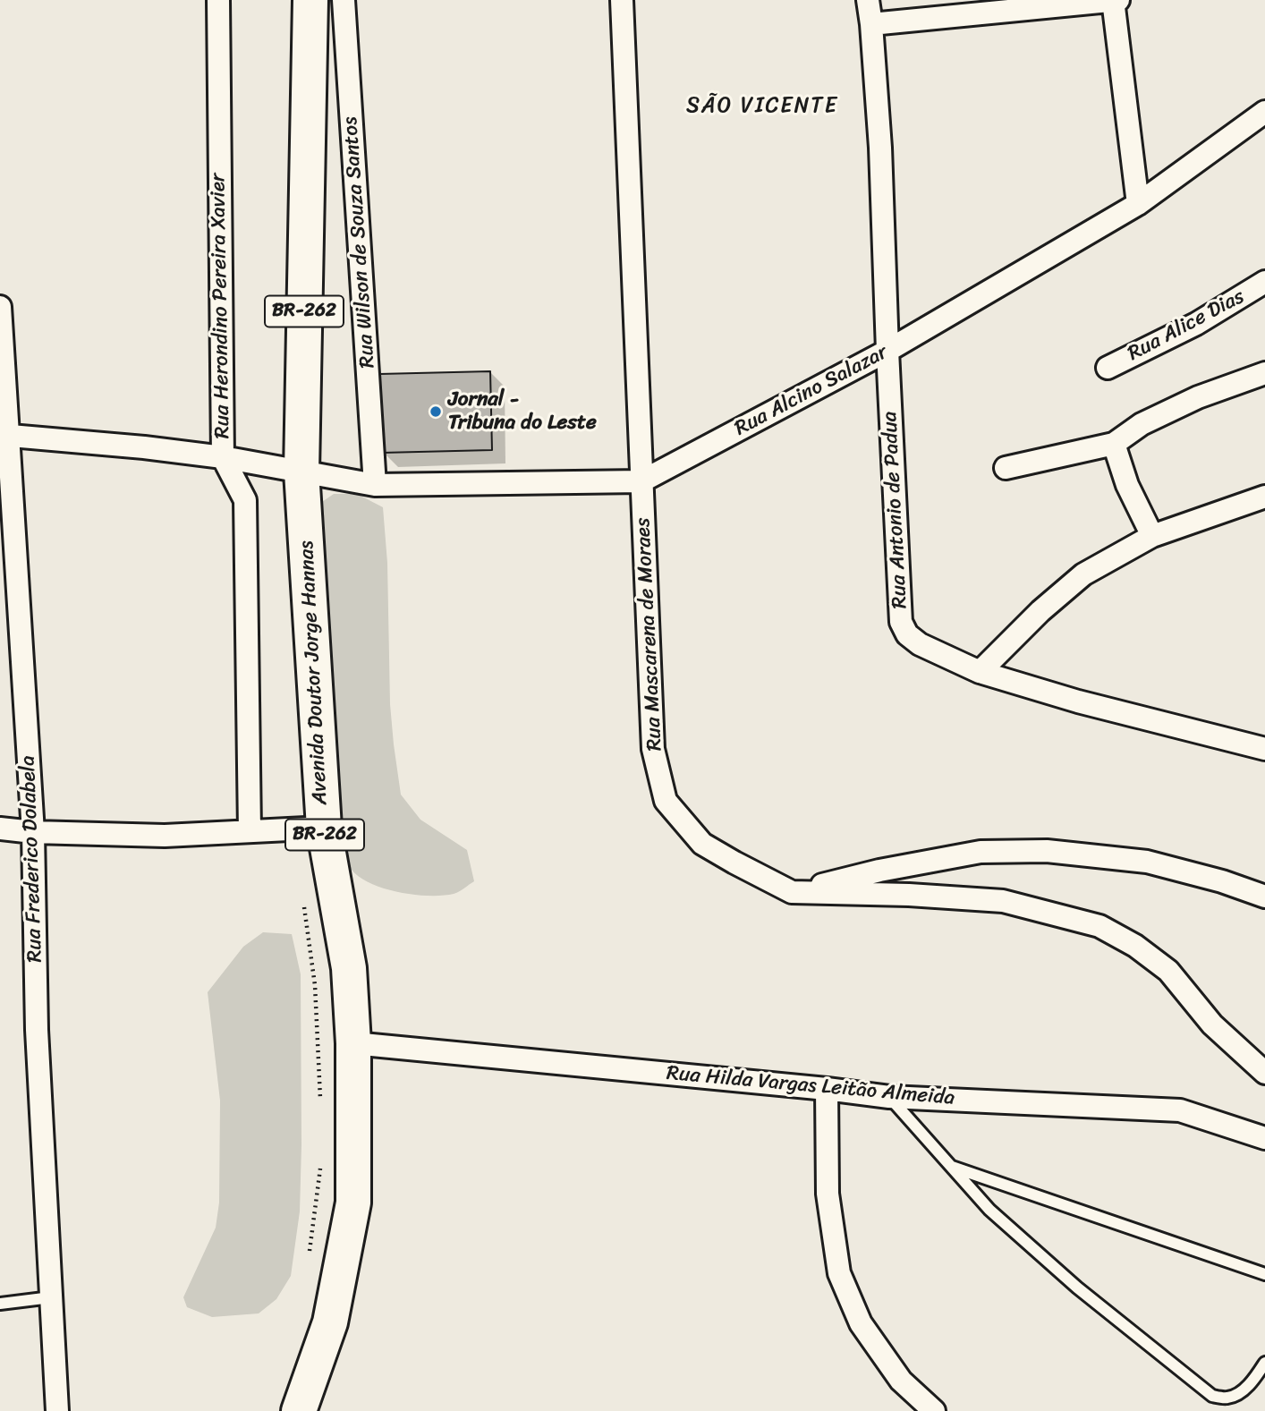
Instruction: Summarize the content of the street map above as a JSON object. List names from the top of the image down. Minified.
{"streets":{"highway":["BR-262","Avenida Doutor Jorge Hannas"],"street":["Rua Wilson de Souza Santos","Rua Herondino Pereira Xavier","Rua Alice Dias","Rua Alcino Salazar","Rua Antonio de Padua","Rua Mascarena de Moraes","Rua Frederico Dolabela","Rua Hilda Vargas Leitão Almeida"]},"crossings":[["Rua Wilson de Souza Santos","Rua Alcino Salazar"],["Rua Herondino Pereira Xavier","Rua Alcino Salazar"],["Rua Alcino Salazar","Rua Antonio de Padua"],["Rua Alcino Salazar","Rua Mascarena de Moraes"],["Rua Alcino Salazar","Avenida Doutor Jorge Hannas"],["Rua Alcino Salazar","Rua Frederico Dolabela"],["Avenida Doutor Jorge Hannas","Rua Hilda Vargas Leitão Almeida"]],"districts":["SÃO VICENTE"],"places":["Jornal - Tribuna do Leste"]}
